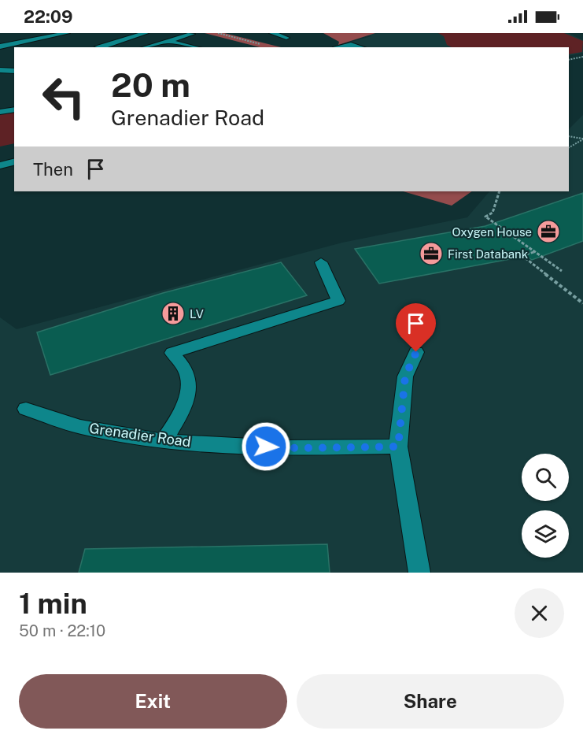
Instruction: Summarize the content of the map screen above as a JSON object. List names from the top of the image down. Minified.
{"streets":{"street":["Grenadier Road"]},"places":{"office":["Oxygen House","First Databank"],"building":["LV"]},"page":{"status":"22:09","turn":["20 m","Grenadier Road"],"then":"Then","heading":["1 min","50 m · 22:10"],"buttons":["Exit","Share"]}}
